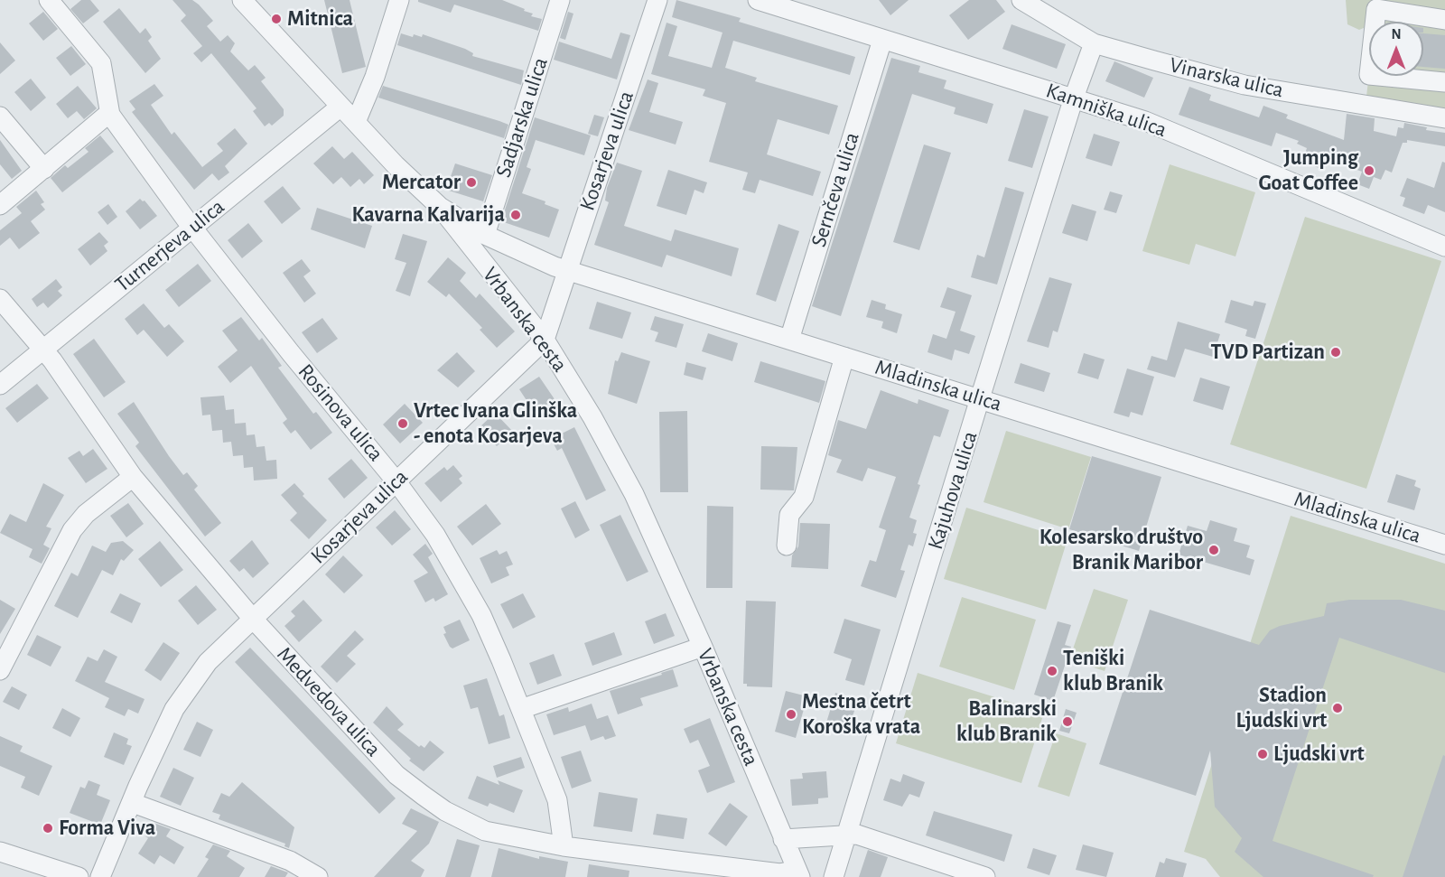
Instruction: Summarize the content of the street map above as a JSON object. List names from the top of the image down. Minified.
{"streets":{"street":["Vinarska ulica","Kamniška ulica","Sadjarska ulica","Kosarjeva ulica","Sernčeva ulica","Turnerjeva ulica","Vrbanska cesta","Mladinska ulica","Rosinova ulica","Kajuhova ulica","Medvedova ulica"]},"crossings":[["Vinarska ulica","Kajuhova ulica"],["Kamniška ulica","Sernčeva ulica"],["Kamniška ulica","Kajuhova ulica"],["Sadjarska ulica","Mladinska ulica"],["Kosarjeva ulica","Vrbanska cesta"],["Kosarjeva ulica","Mladinska ulica"],["Kosarjeva ulica","Rosinova ulica"],["Kosarjeva ulica","Medvedova ulica"],["Sernčeva ulica","Mladinska ulica"],["Turnerjeva ulica","Vrbanska cesta"],["Turnerjeva ulica","Rosinova ulica"],["Turnerjeva ulica","Medvedova ulica"],["Vrbanska cesta","Mladinska ulica"],["Vrbanska cesta","Medvedova ulica"],["Mladinska ulica","Kajuhova ulica"],["Rosinova ulica","Medvedova ulica"]],"places":["Mitnica","Jumping Goat Coffee","Mercator","Kavarna Kalvarija","TVD Partizan","Vrtec Ivana Glinška - enota Kosarjeva","Kolesarsko društvo Branik Maribor","Teniški klub Branik","Stadion Ljudski vrt","Mestna četrt Koroška vrata","Balinarski klub Branik","Ljudski vrt","Forma Viva"],"north":"top"}
